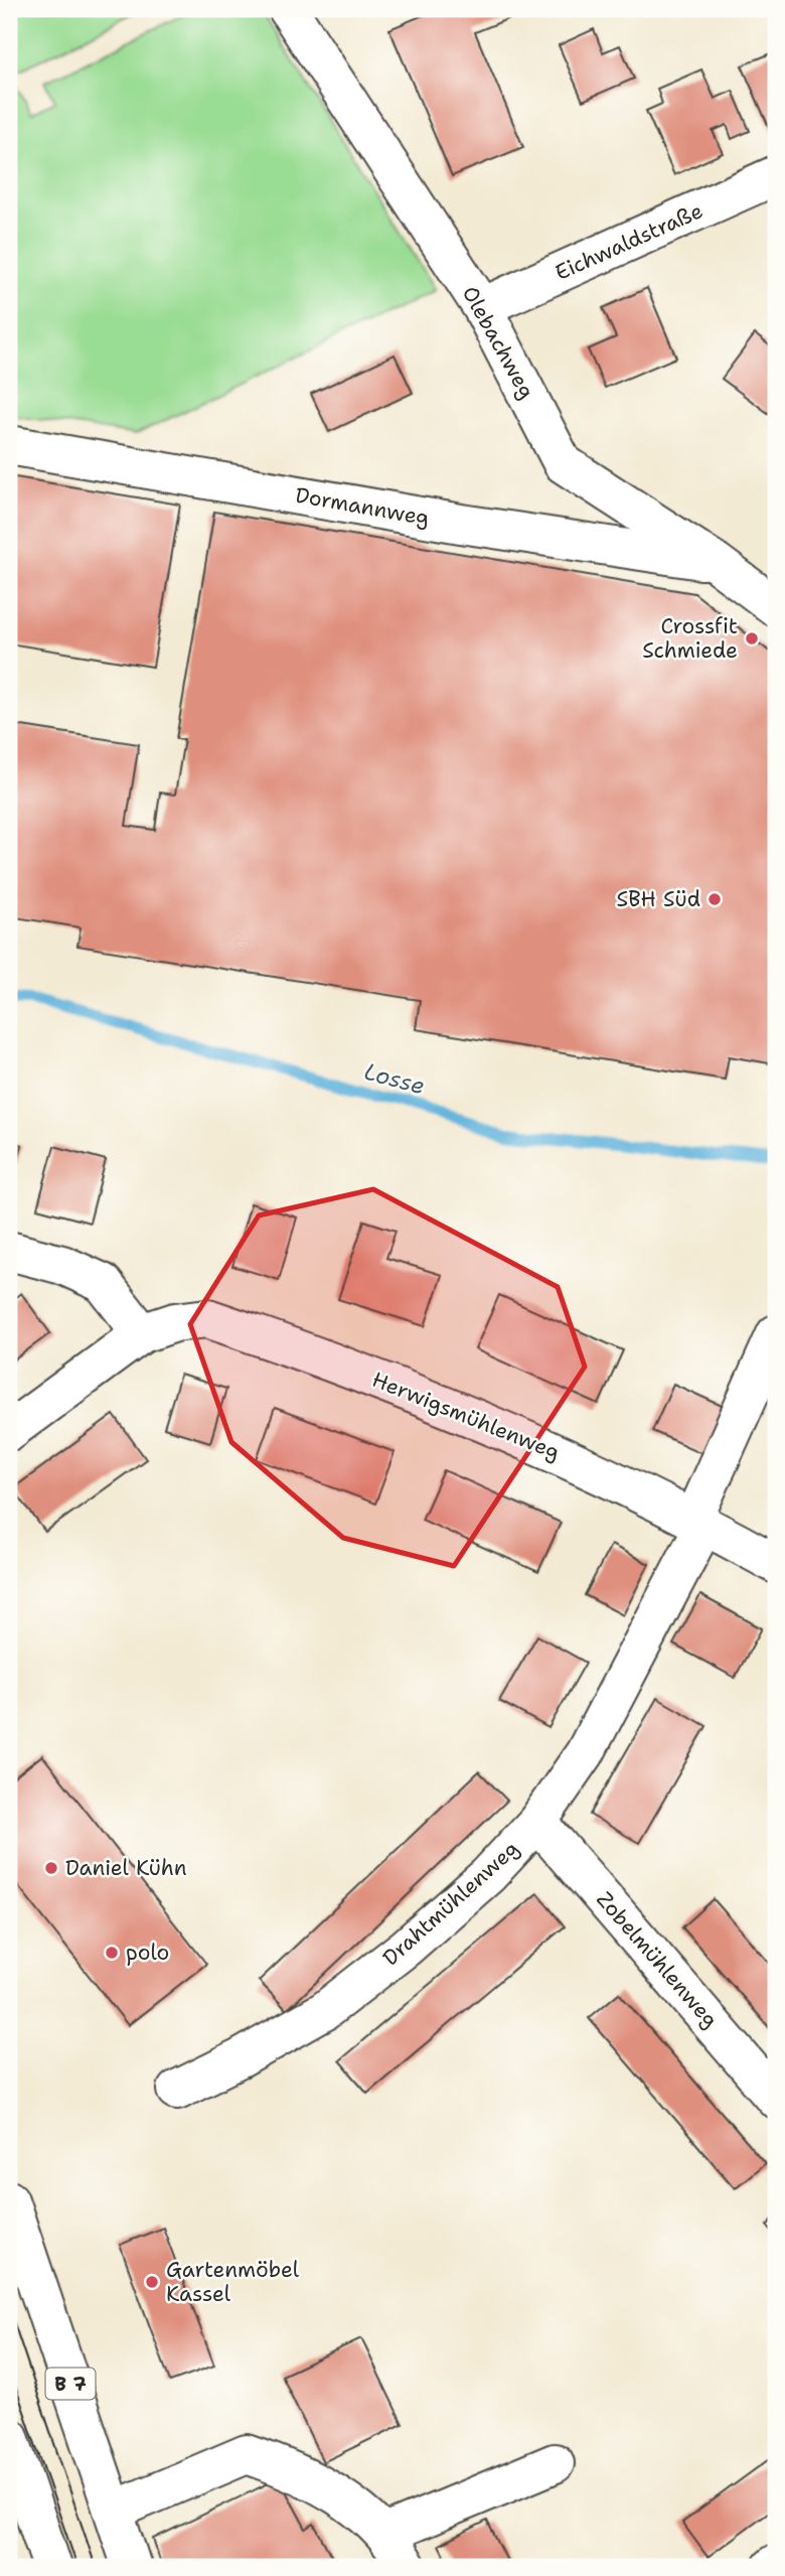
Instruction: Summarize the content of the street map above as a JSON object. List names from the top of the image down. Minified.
{"streets":{"street":["Eichwaldstraße","Olebachweg","Dormannweg","Herwigsmühlenweg","Drahtmühlenweg","Zobelmühlenweg","B 7"]},"crossings":[["Eichwaldstraße","Olebachweg"],["Olebachweg","Dormannweg"],["Herwigsmühlenweg","Drahtmühlenweg"],["Drahtmühlenweg","Zobelmühlenweg"]],"water":["Losse"],"places":["Crossfit Schmiede","SBH Süd","Daniel Kühn","polo","Gartenmöbel Kassel"]}
